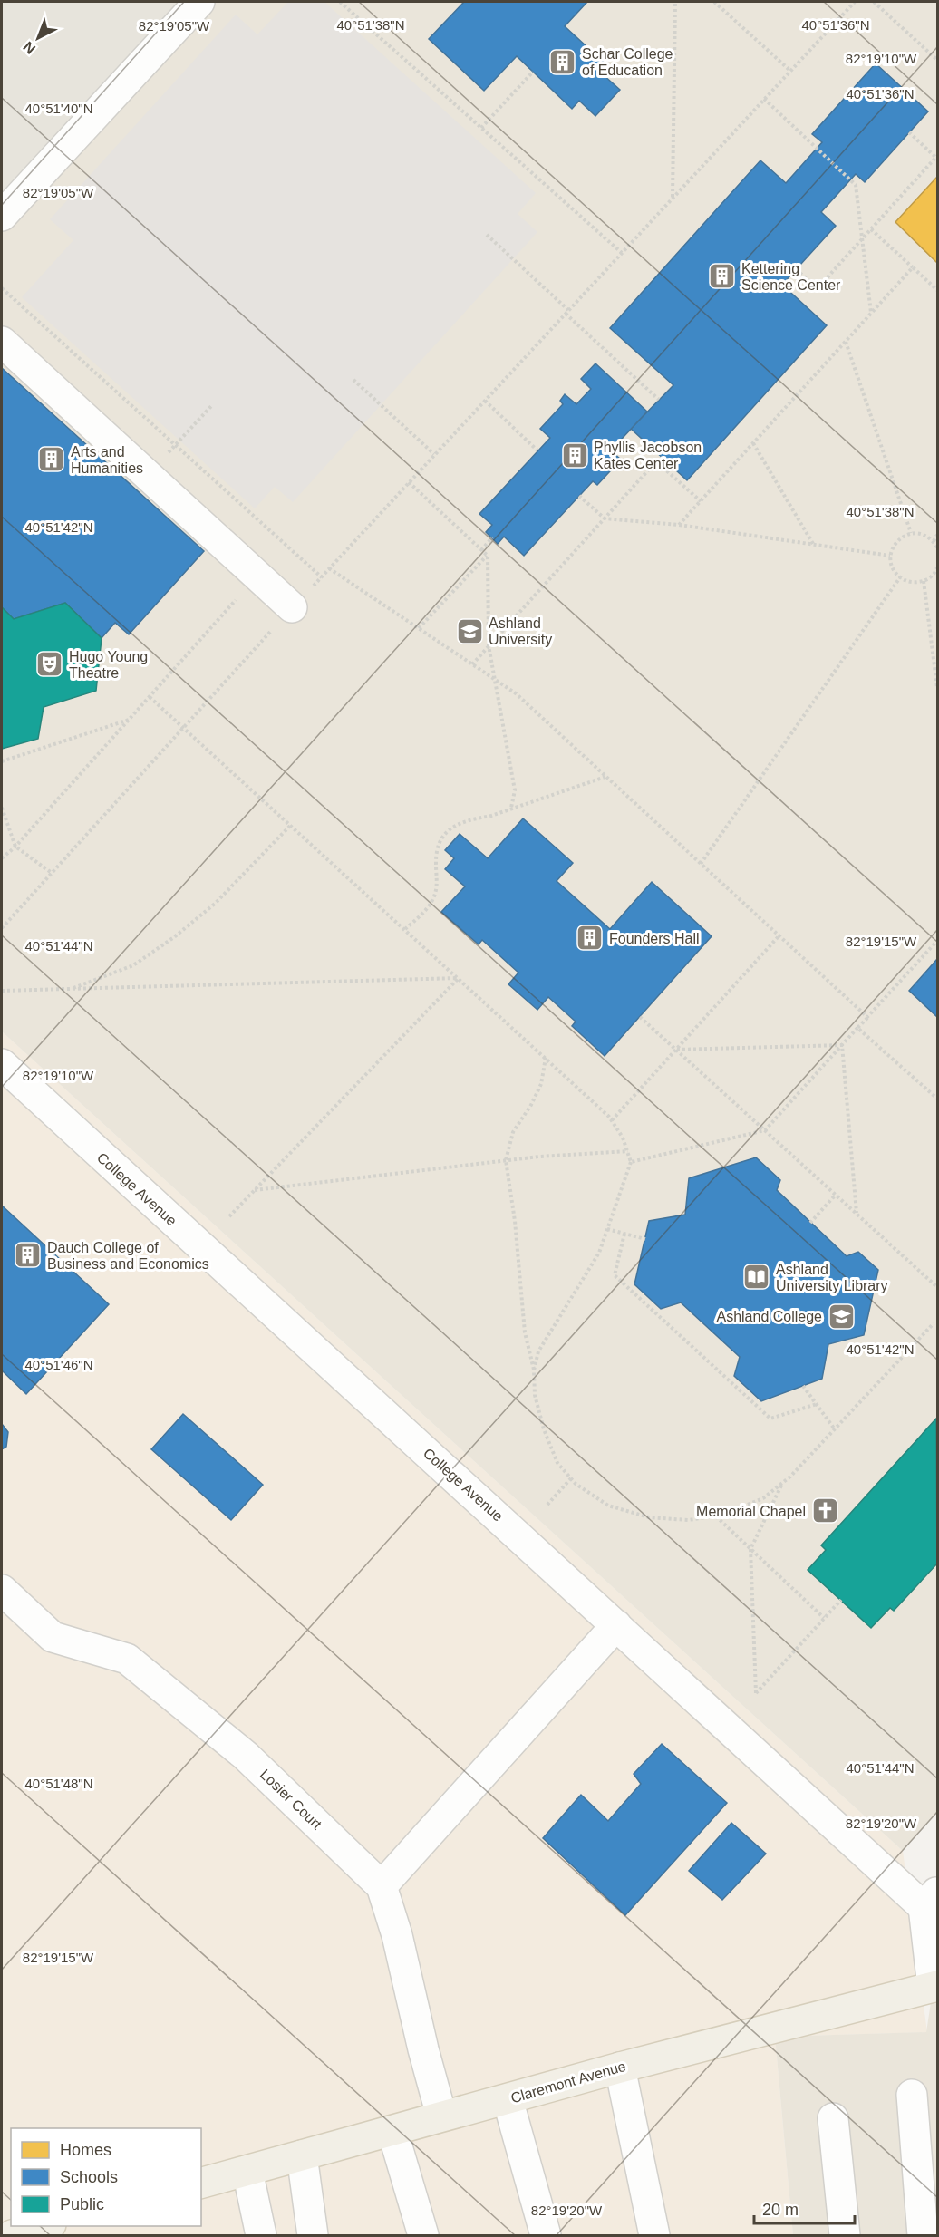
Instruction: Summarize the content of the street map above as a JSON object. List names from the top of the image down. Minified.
{"streets":{"main road":["Claremont Avenue"],"street":["College Avenue","Losier Court"]},"crossings":[["Losier Court","Claremont Avenue"]],"places":{"building":["Schar College of Education","Kettering Science Center","Phyllis Jacobson Kates Center","Arts and Humanities","Founders Hall","Dauch College of Business and Economics"],"school or university":["Ashland University","Ashland College"],"theatre":["Hugo Young Theatre"],"library":["Ashland University Library"],"church":["Memorial Chapel"]},"legend":["Homes","Schools","Public"],"scale_bar":"20 m","north":"bottom left","coordinates":["40°51'38\"N","40°51'36\"N","82°19'05\"W","82°19'10\"W","40°51'40\"N","40°51'42\"N","82°19'15\"W","40°51'44\"N","40°51'46\"N","40°51'48\"N","82°19'20\"W"]}
